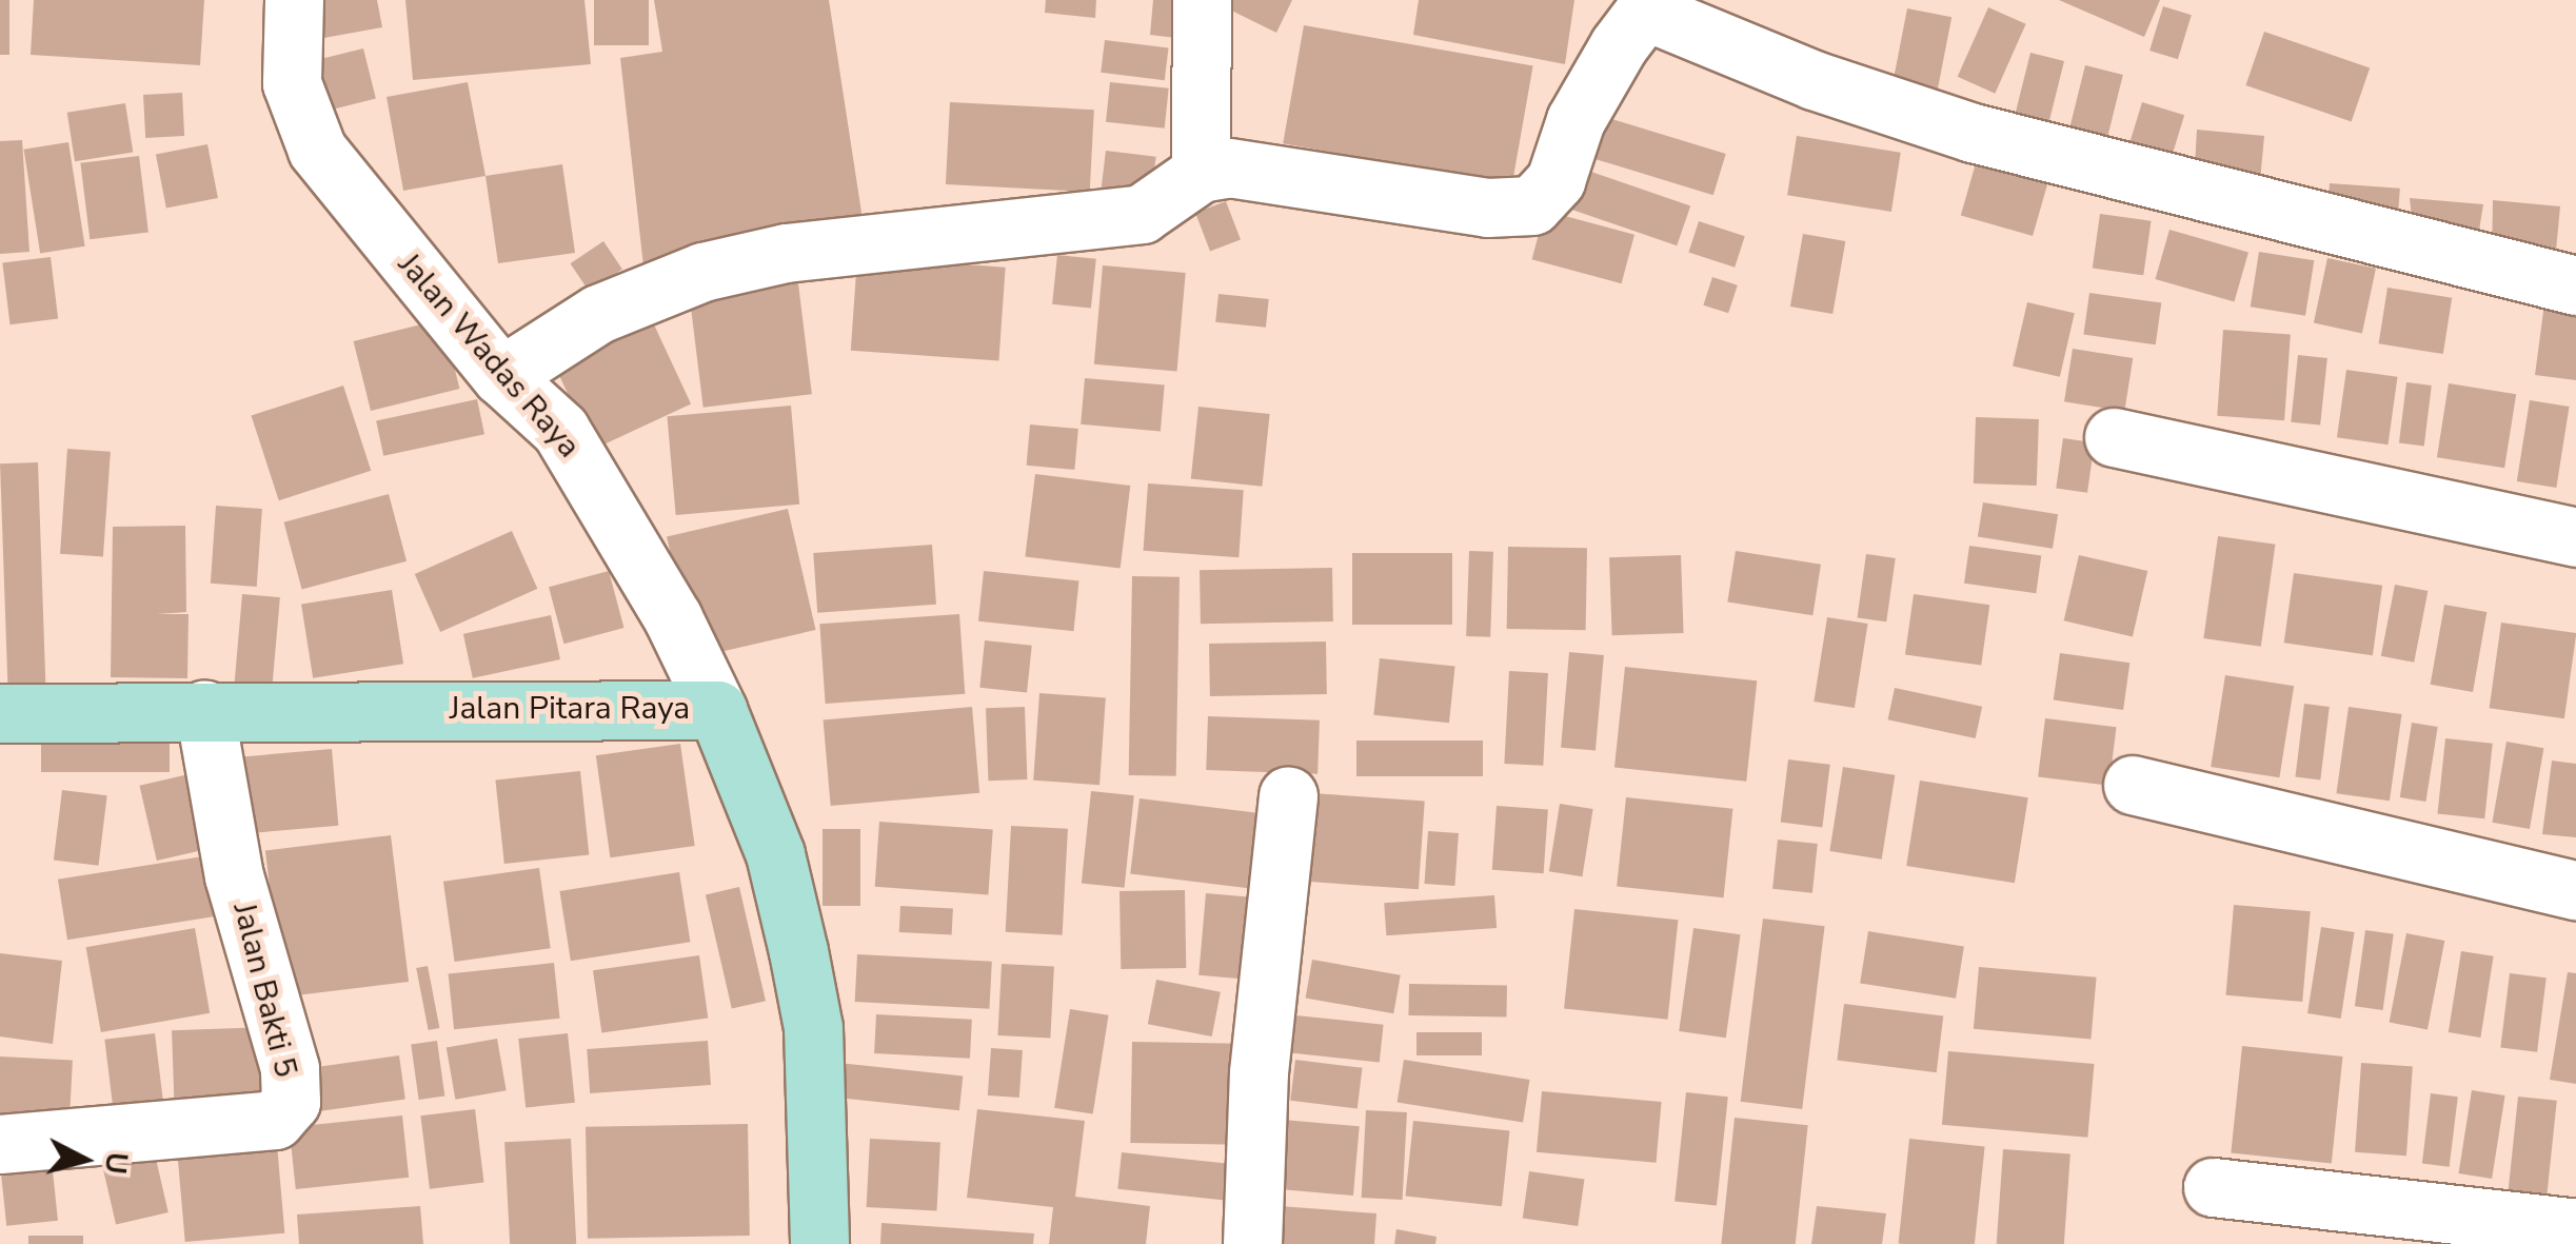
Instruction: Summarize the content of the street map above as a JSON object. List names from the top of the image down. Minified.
{"streets":{"main road":["Jalan Pitara Raya"],"street":["Jalan Wadas Raya","Jalan Bakti 5"]},"crossings":[["Jalan Wadas Raya","Jalan Pitara Raya"],["Jalan Pitara Raya","Jalan Bakti 5"]],"north":"right"}
